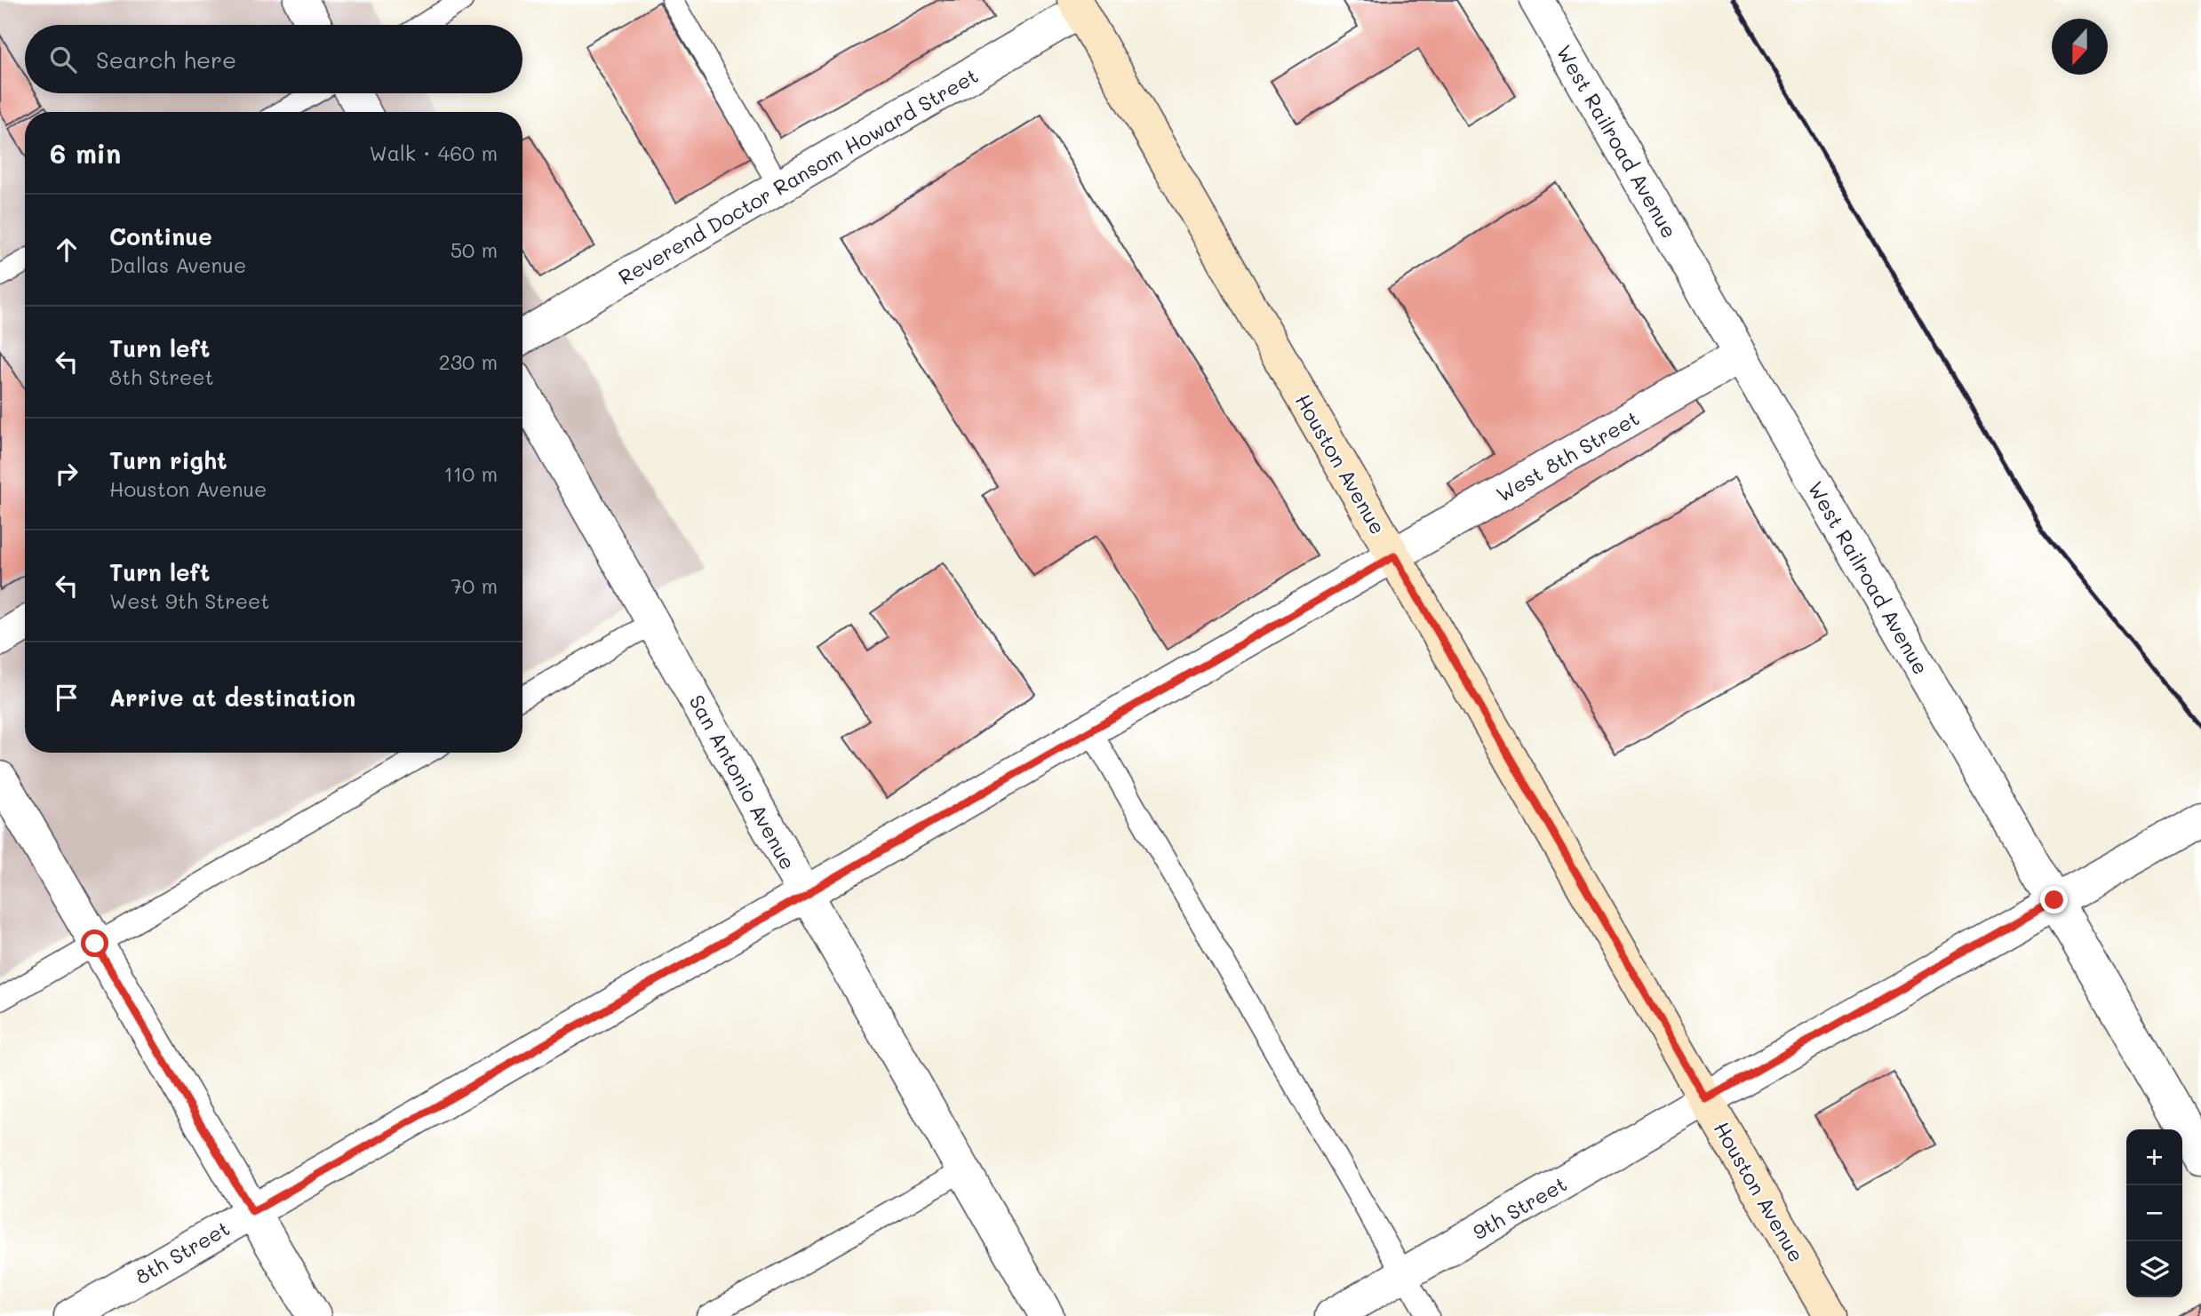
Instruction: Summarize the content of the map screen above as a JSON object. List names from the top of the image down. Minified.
{"streets":{"main road":["Houston Avenue"],"street":["West Railroad Avenue","Reverend Doctor Ransom Howard Street","West 8th Street","San Antonio Avenue","9th Street","8th Street"]},"crossings":[["West Railroad Avenue","West 8th Street"],["West Railroad Avenue","9th Street"],["Reverend Doctor Ransom Howard Street","Houston Avenue"],["West 8th Street","Houston Avenue"],["West 8th Street","8th Street"],["Houston Avenue","9th Street"],["Houston Avenue","8th Street"],["San Antonio Avenue","8th Street"]],"north":"bottom","page":{"search":"Search here","heading":["6 min","Walk · 460 m"],"list":[["Continue","Dallas Avenue","50 m"],["Turn left","8th Street","230 m"],["Turn right","Houston Avenue","110 m"],["Turn left","West 9th Street","70 m"],"Arrive at destination"],"map_buttons":["+","−"]}}
